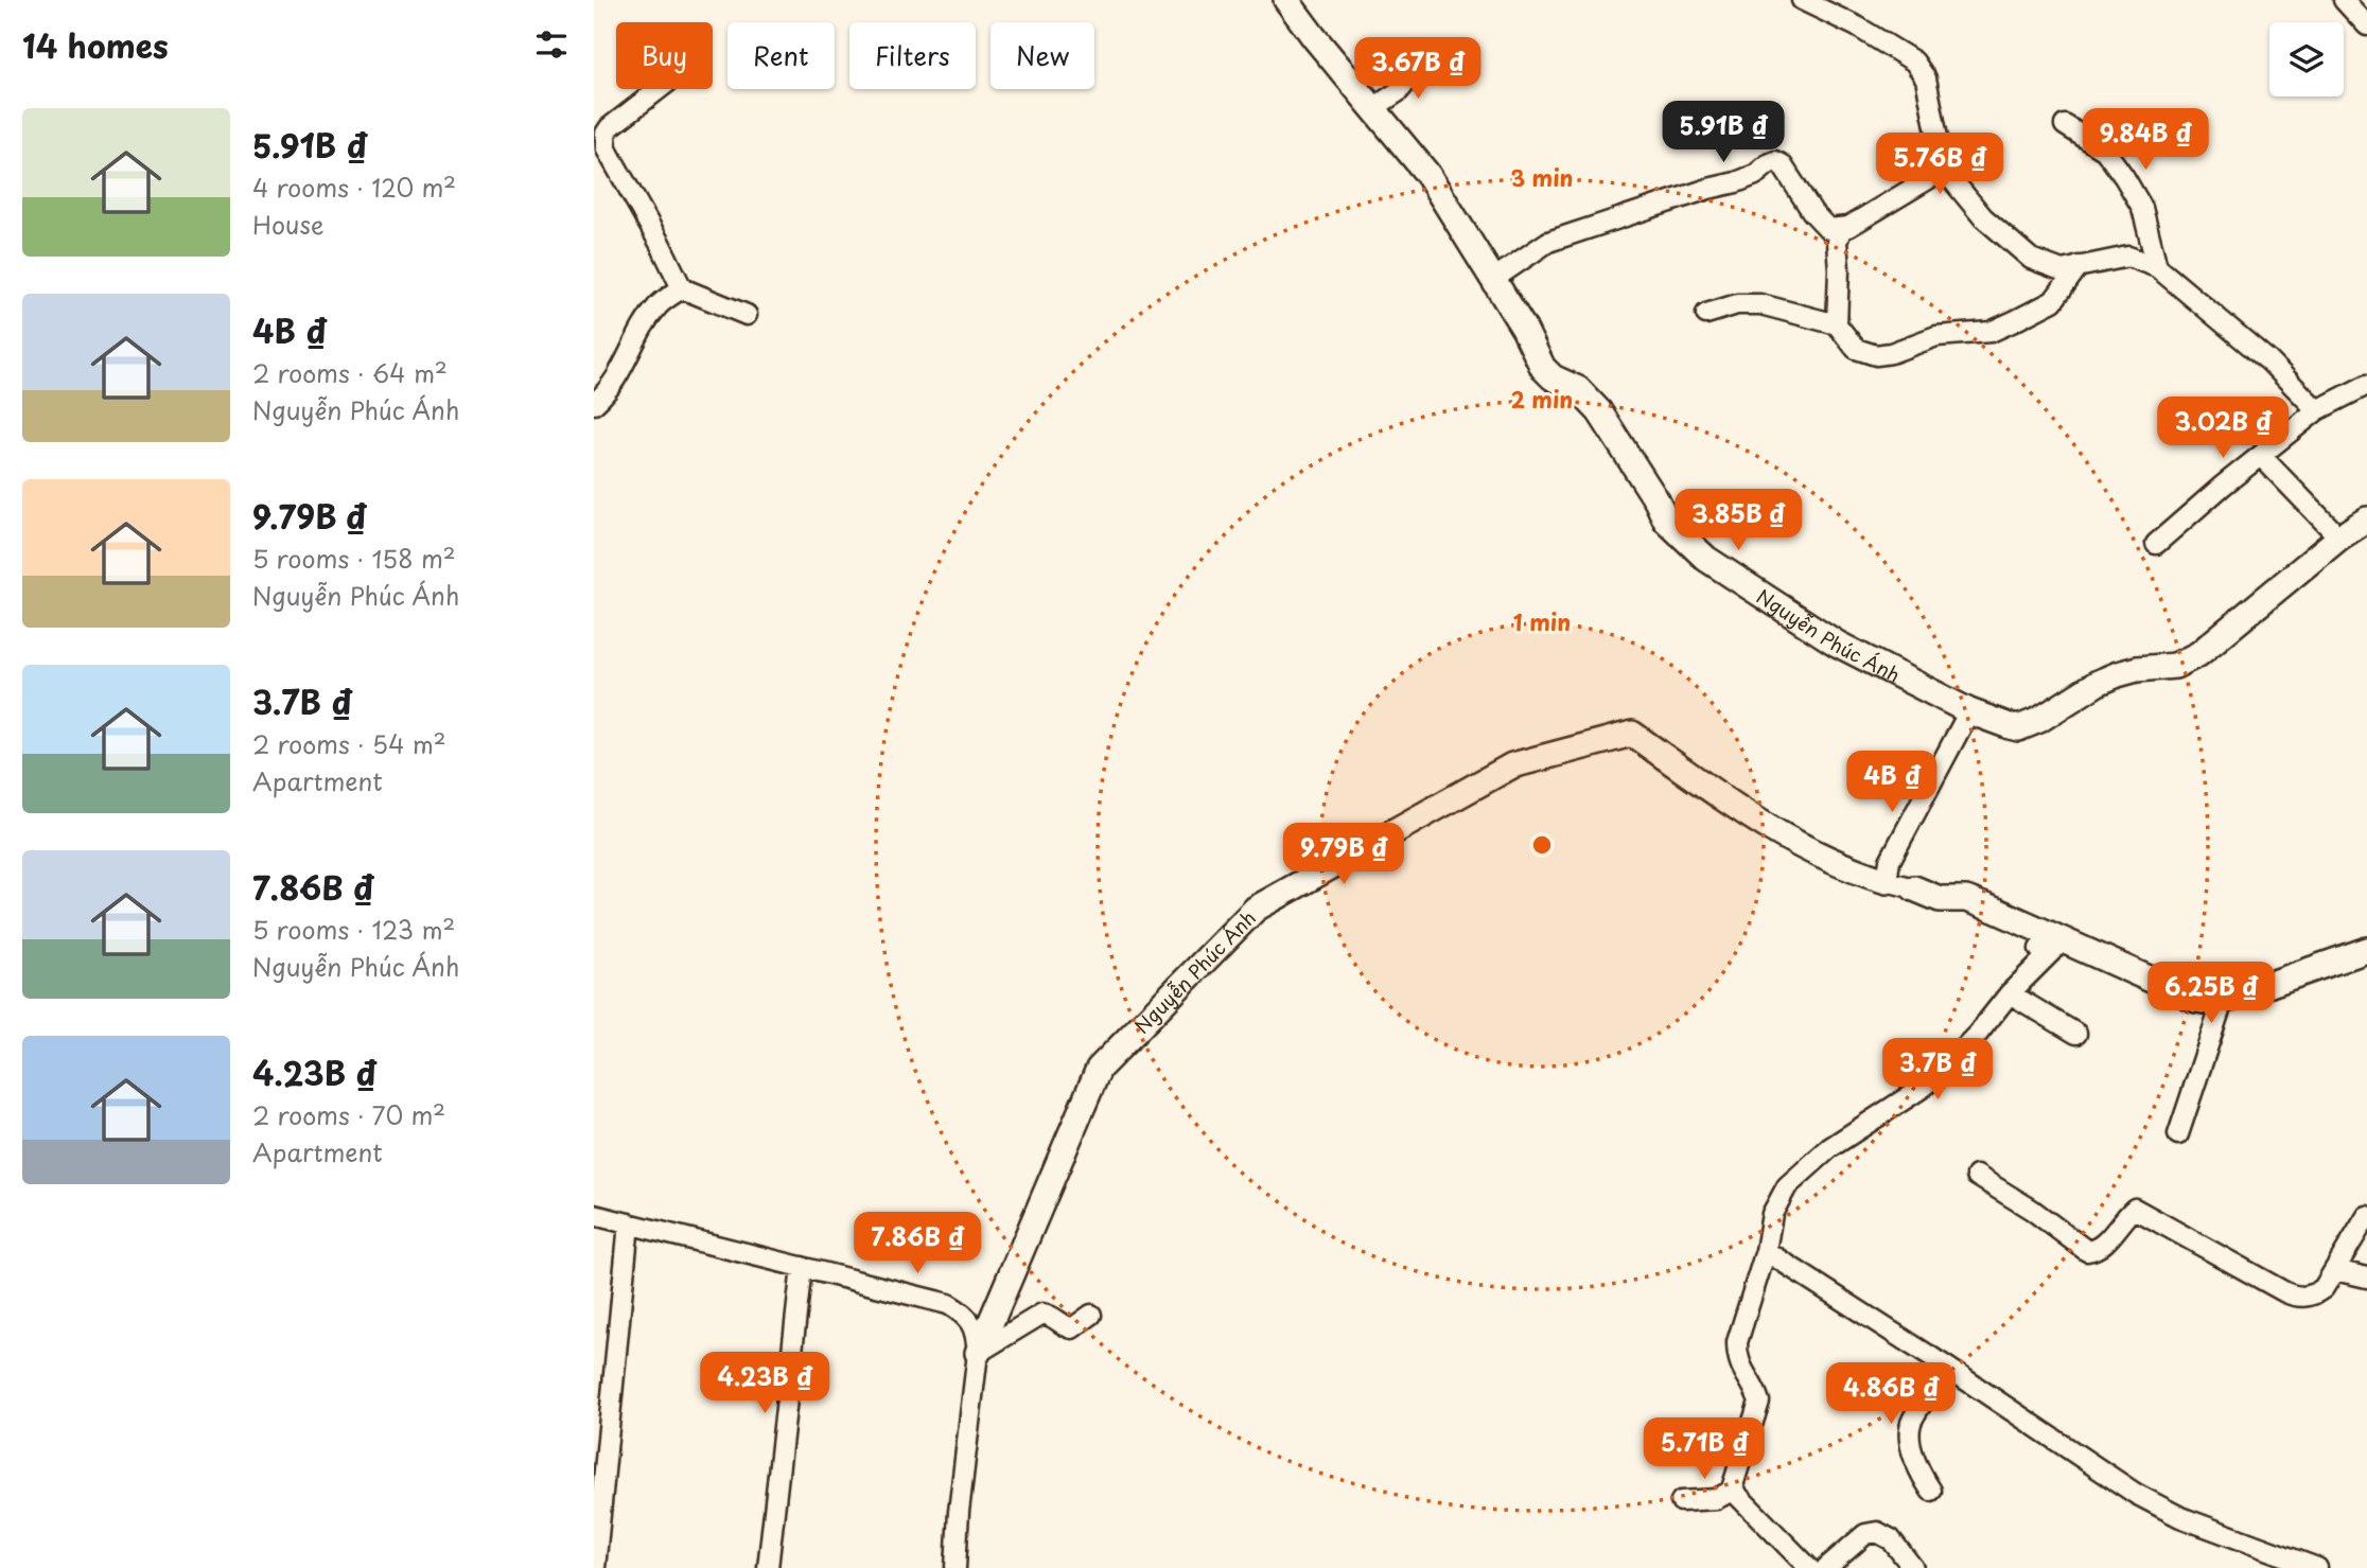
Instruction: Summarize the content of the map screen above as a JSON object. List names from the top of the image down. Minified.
{"streets":{"street":["Nguyễn Phúc Ánh"]},"page":{"heading":"14 homes","chip":["Buy","Rent","Filters","New"],"price":["3.67B ₫","5.91B ₫","9.84B ₫","5.76B ₫","3.02B ₫","3.85B ₫","4B ₫","9.79B ₫","6.25B ₫","3.7B ₫","7.86B ₫","4.23B ₫","4.86B ₫","5.71B ₫"],"list":[{"name":"5.91B ₫","note":"4 rooms · 120 m² · House"},{"name":"4B ₫","note":"2 rooms · 64 m² · Nguyễn Phúc Ánh"},{"name":"9.79B ₫","note":"5 rooms · 158 m² · Nguyễn Phúc Ánh"},{"name":"3.7B ₫","note":"2 rooms · 54 m² · Apartment"},{"name":"7.86B ₫","note":"5 rooms · 123 m² · Nguyễn Phúc Ánh"},{"name":"4.23B ₫","note":"2 rooms · 70 m² · Apartment"}]},"rings":["3 min","2 min","1 min"]}
